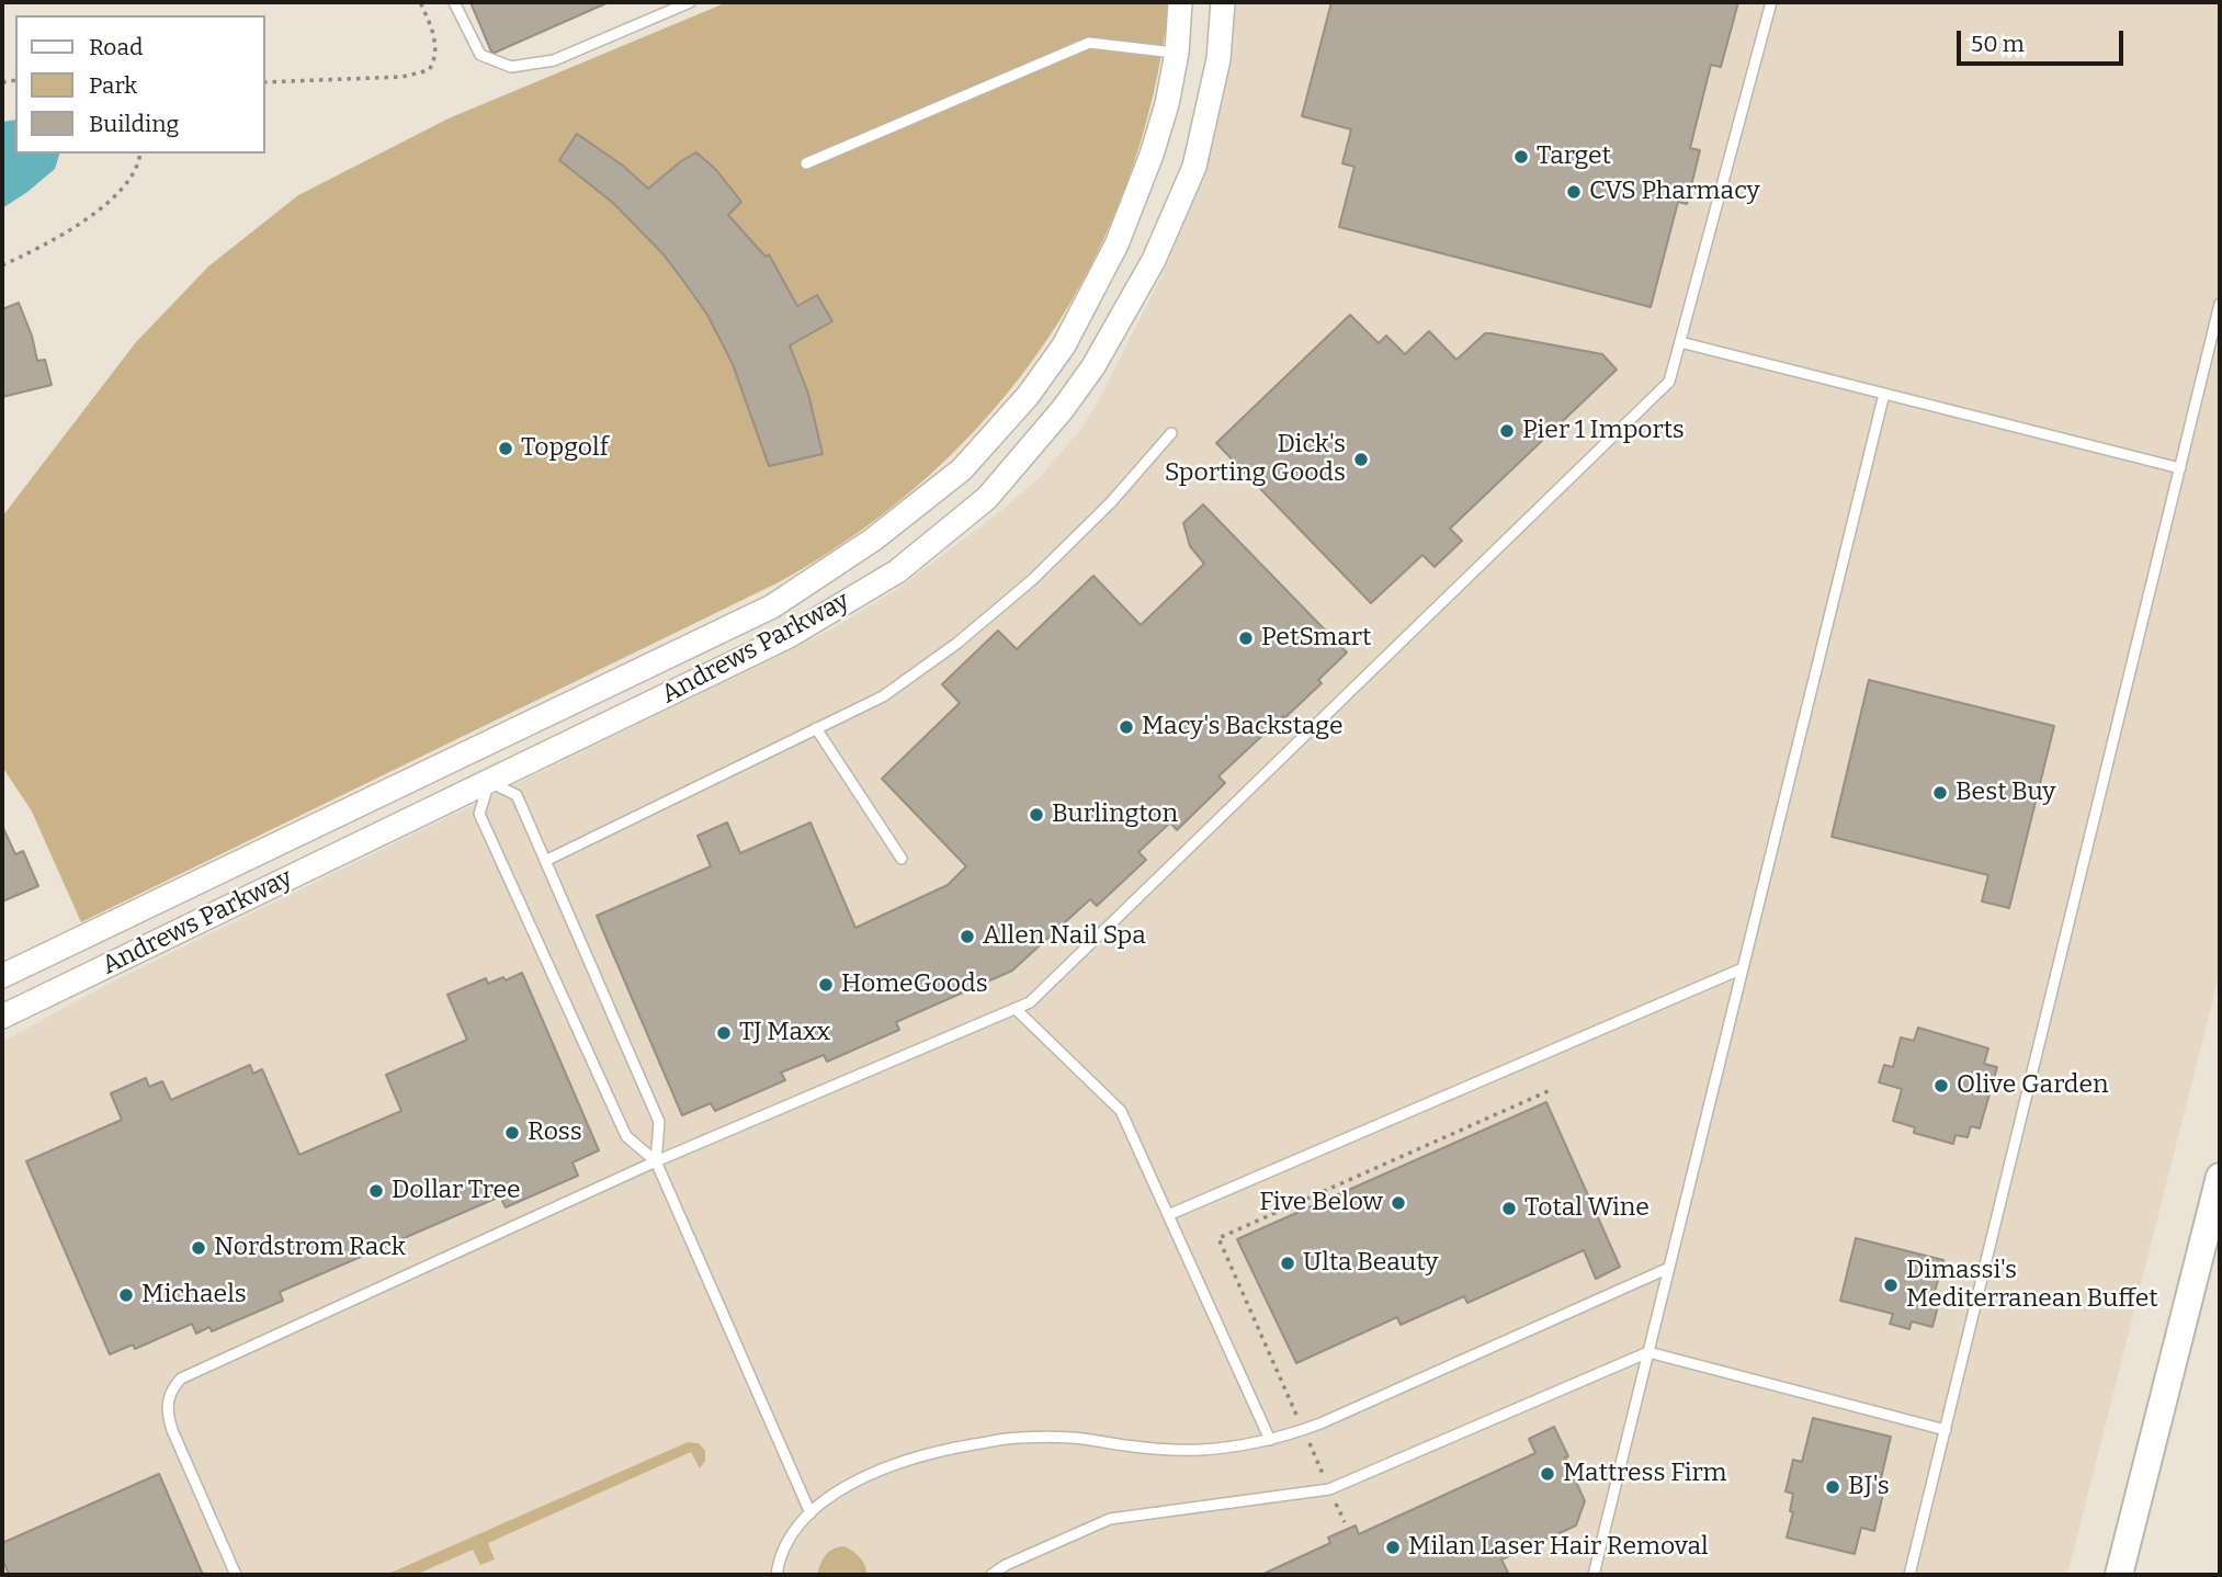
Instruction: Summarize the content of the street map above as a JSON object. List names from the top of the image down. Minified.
{"streets":{"street":["Andrews Parkway"]},"places":["Target","CVS Pharmacy","Pier 1 Imports","Topgolf","Dick's Sporting Goods","PetSmart","Macy's Backstage","Best Buy","Burlington","Allen Nail Spa","HomeGoods","TJ Maxx","Olive Garden","Ross","Dollar Tree","Five Below","Total Wine","Nordstrom Rack","Ulta Beauty","Dimassi's Mediterranean Buffet","Michaels","Mattress Firm","BJ's","Milan Laser Hair Removal"],"legend":["Road","Park","Building"],"scale_bar":"50 m"}
